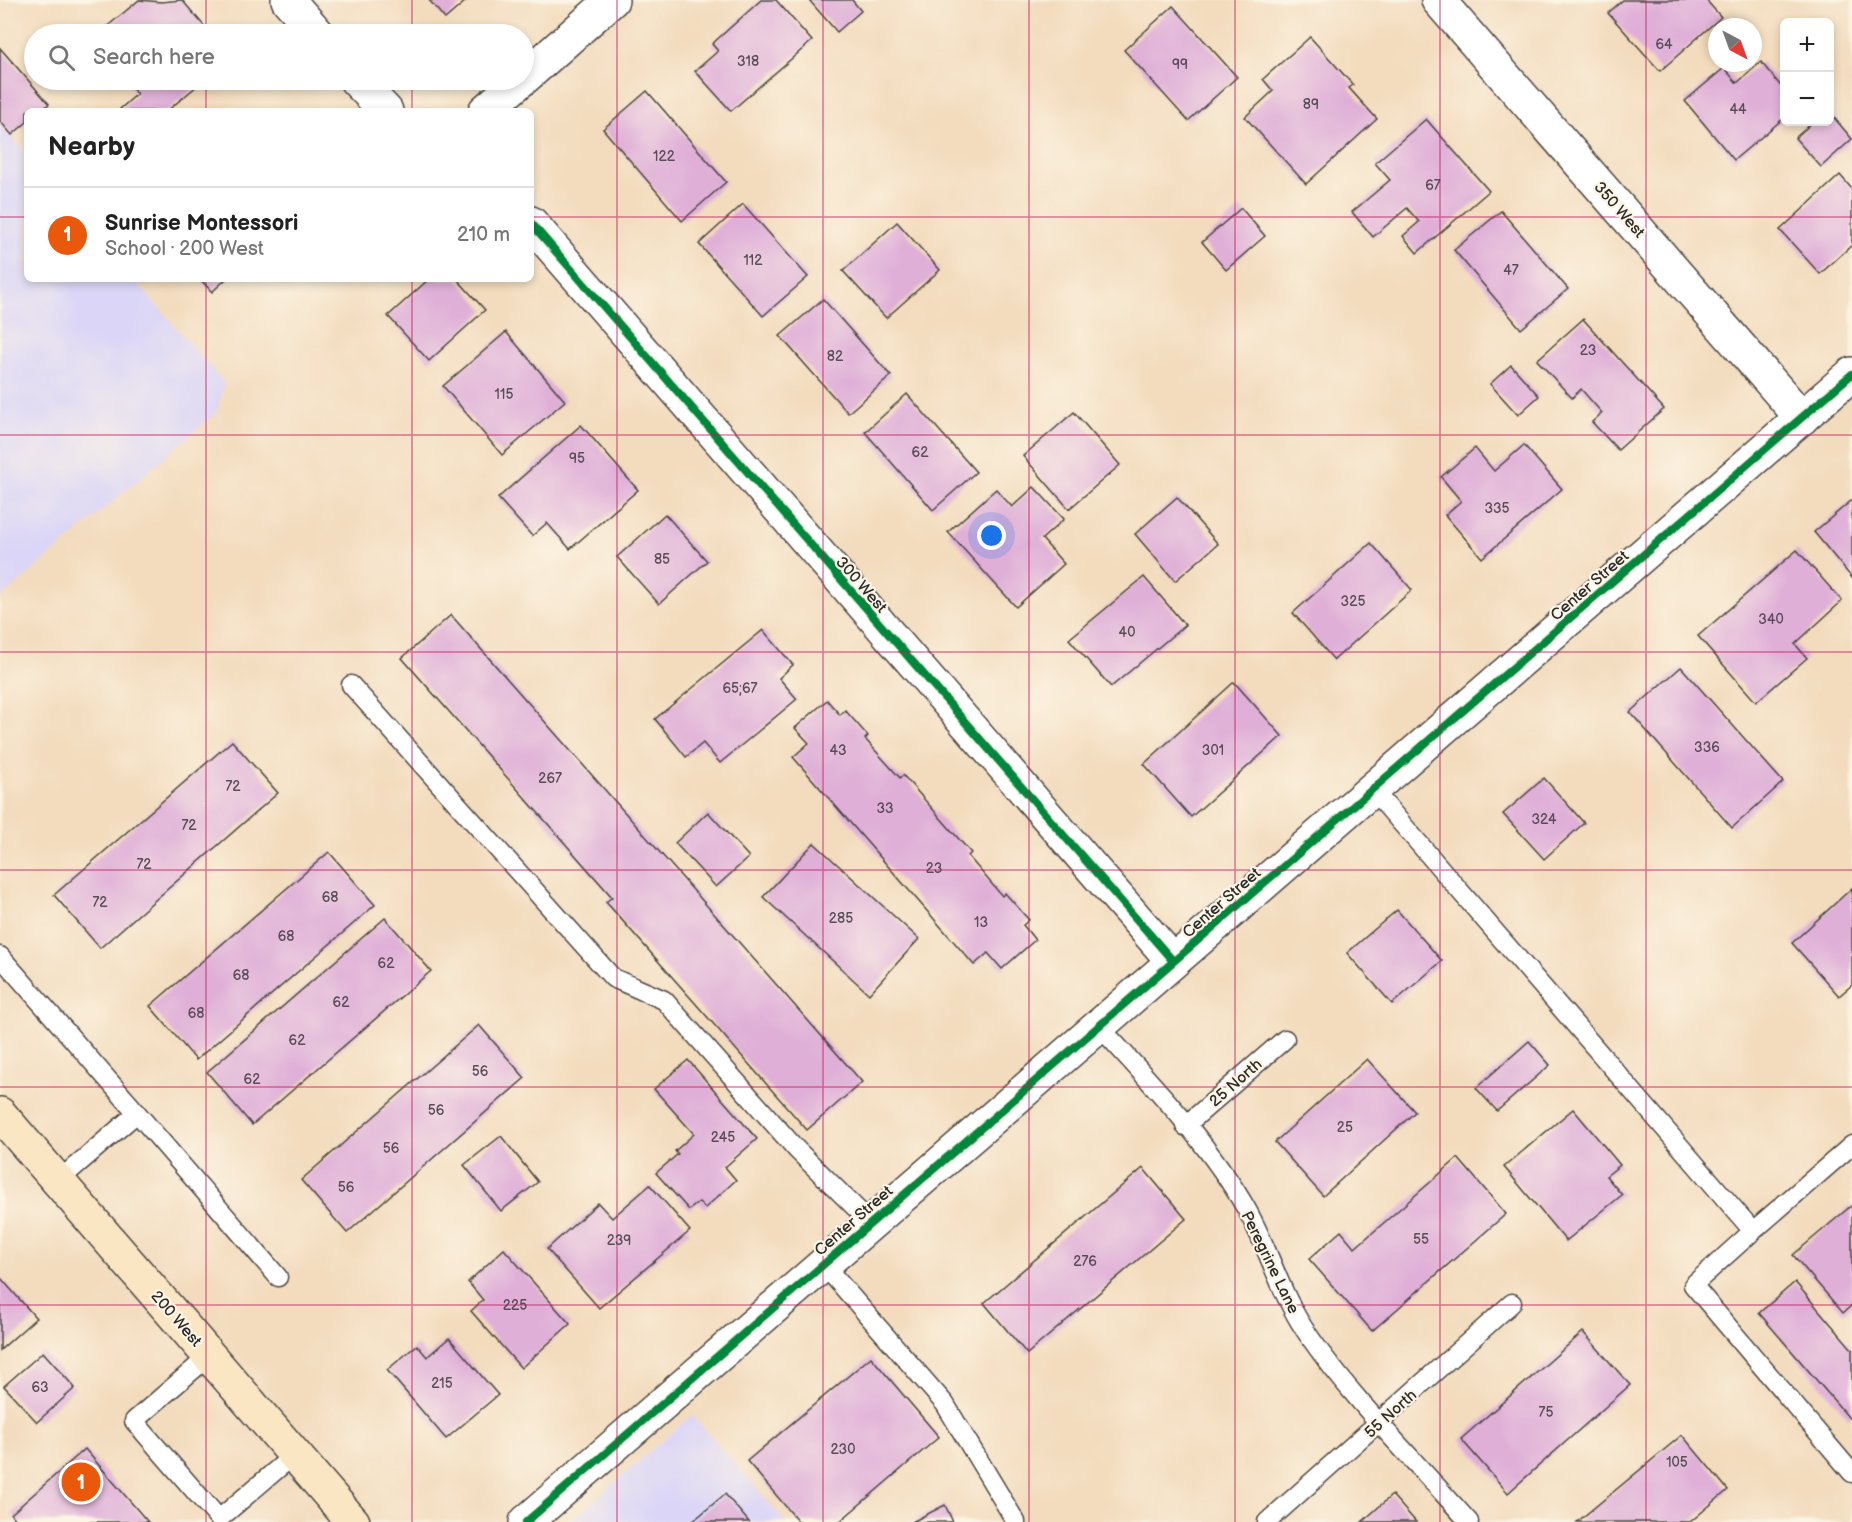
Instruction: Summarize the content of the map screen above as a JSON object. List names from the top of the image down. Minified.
{"streets":{"main road":["200 West"],"street":["350 West","300 West","Center Street"],"lane":["25 North","Peregrine Lane","55 North"]},"crossings":[["350 West","Center Street"],["300 West","Center Street"],["Center Street","Peregrine Lane"],["25 North","Peregrine Lane"],["Peregrine Lane","55 North"]],"house_numbers":["64","318","99","89","44","122","67","112","47","23","82","115","62","95","335","85","325","340","40","65;67","336","43","301","267","72","33","324","72","72","23","68","72","285","13","68","62","68","62","68","62","56","62","56","25","245","56","56","55","239","276","225","215","63","75","230","105"],"north":"bottom right","page":{"map_buttons":["+","−"],"search":"Search here","heading":"Nearby","list":[{"mark":"1","name":"Sunrise Montessori","note":"School · 200 West","value":"210 m"}],"pins":"1"}}
